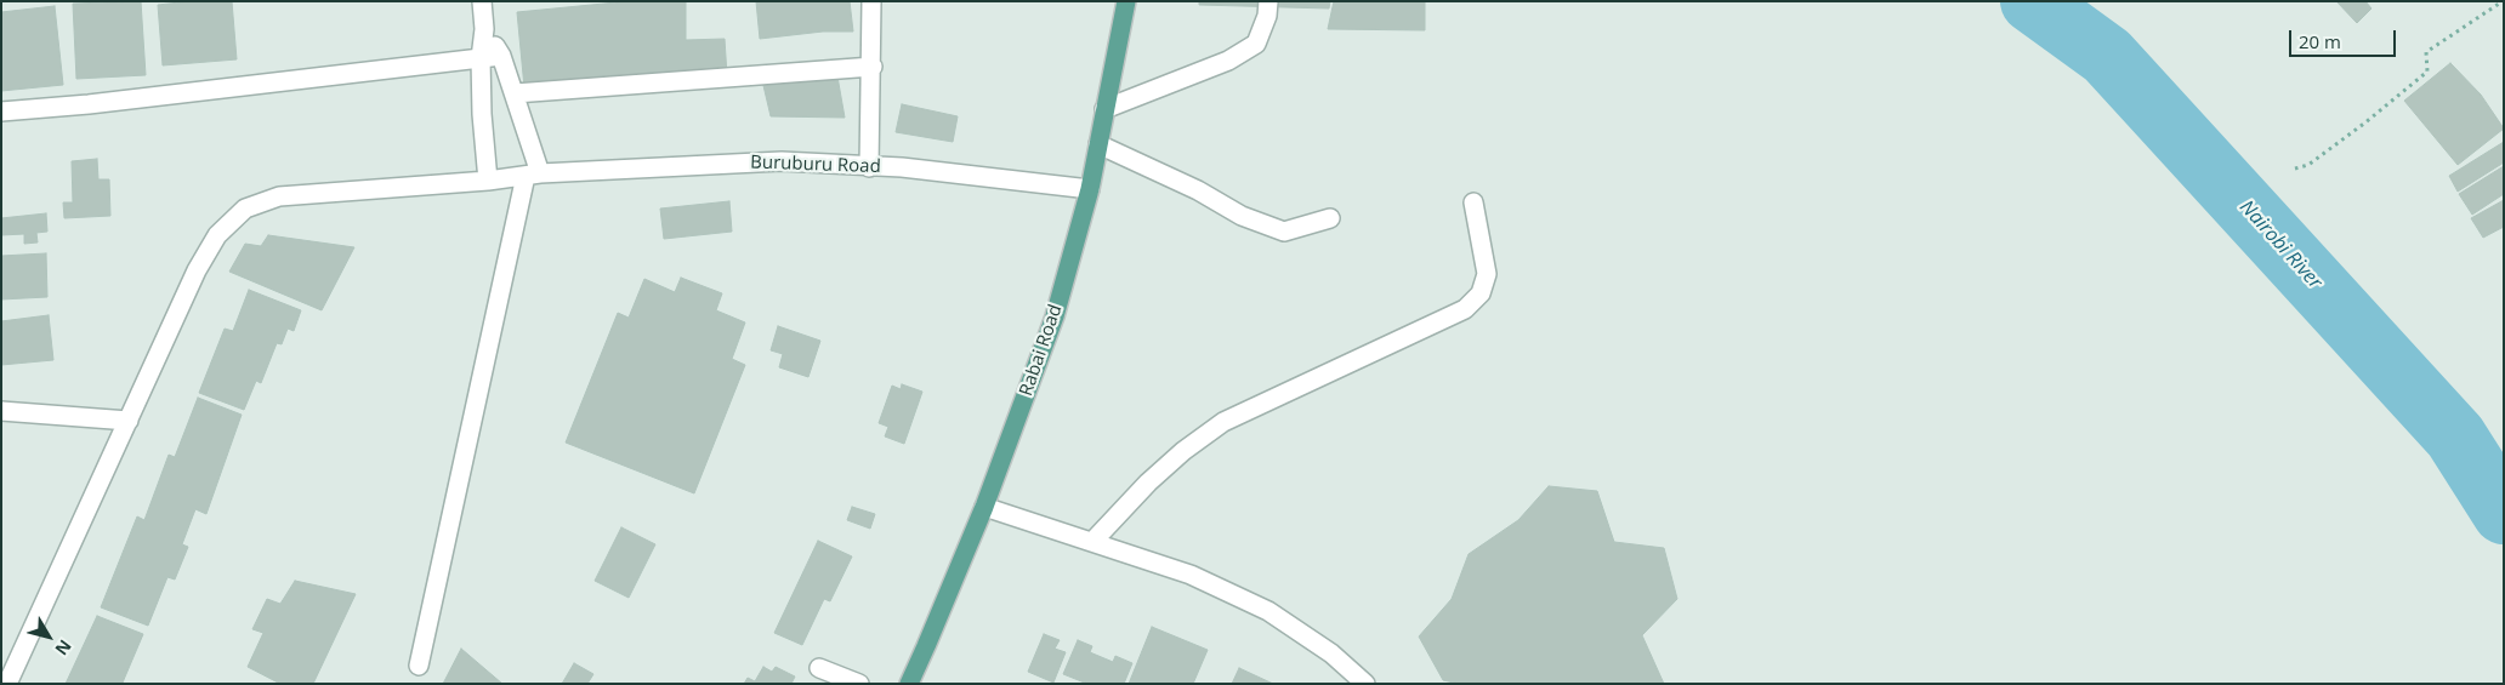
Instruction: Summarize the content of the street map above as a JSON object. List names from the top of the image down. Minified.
{"streets":{"main road":["Rabai Road"],"street":["Buruburu Road"]},"crossings":[["Buruburu Road","Rabai Road"]],"water":["Nairobi River"],"scale_bar":"20 m","north":"bottom right"}
